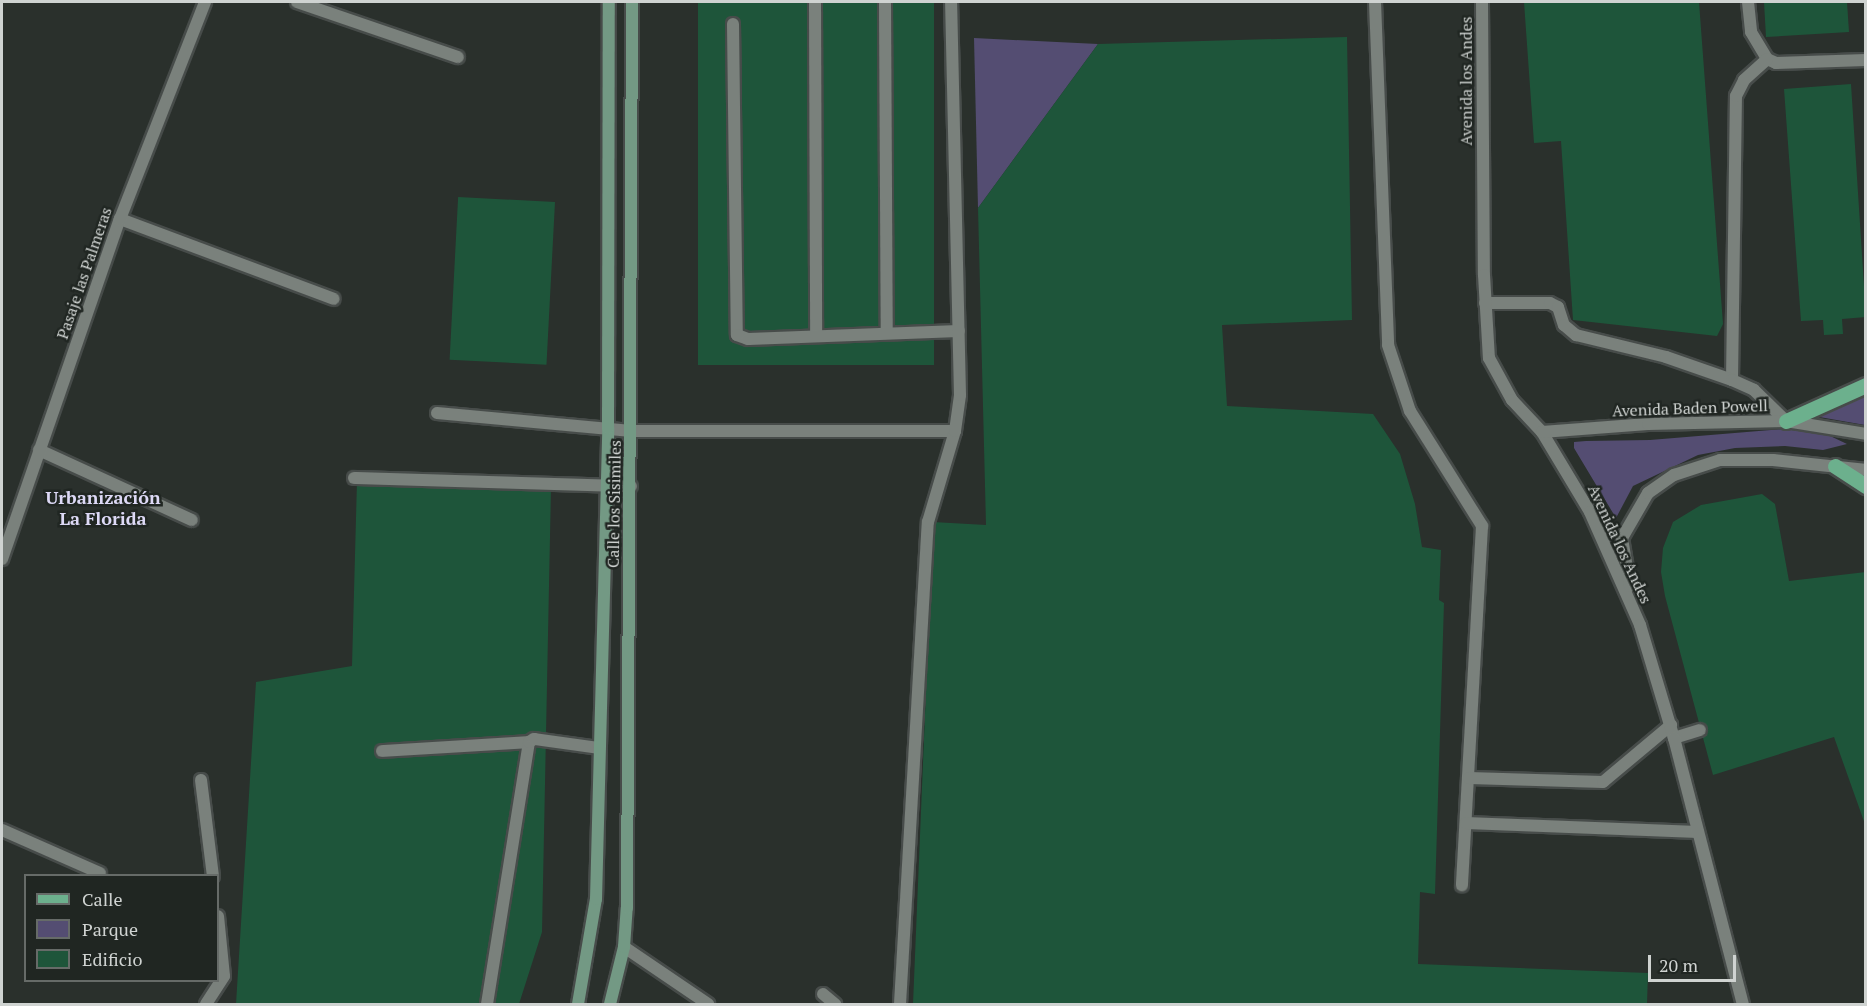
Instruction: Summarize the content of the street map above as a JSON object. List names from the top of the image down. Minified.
{"streets":{"main road":["Calle los Sisimiles"],"street":["Avenida los Andes","Pasaje las Palmeras","Avenida Baden Powell"]},"crossings":[["Avenida los Andes","Avenida Baden Powell"]],"districts":["Urbanización La Florida"],"legend":["Calle","Parque","Edificio"],"scale_bar":"20 m"}
